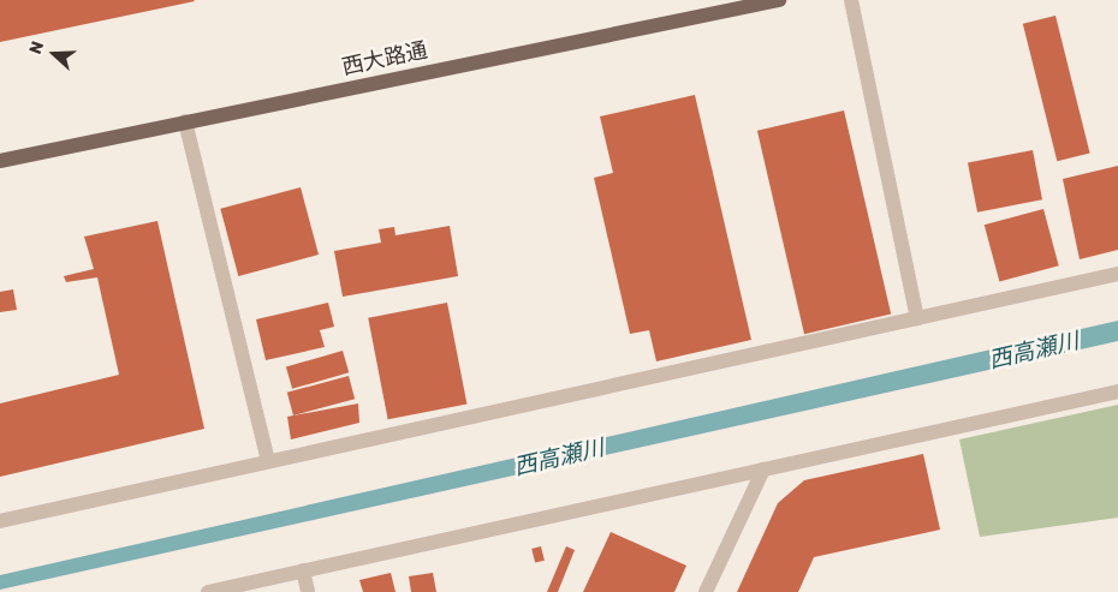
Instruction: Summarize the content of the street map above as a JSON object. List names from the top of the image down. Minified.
{"streets":{"main road":["西大路通"]},"water":["西高瀬川"],"north":"left"}
